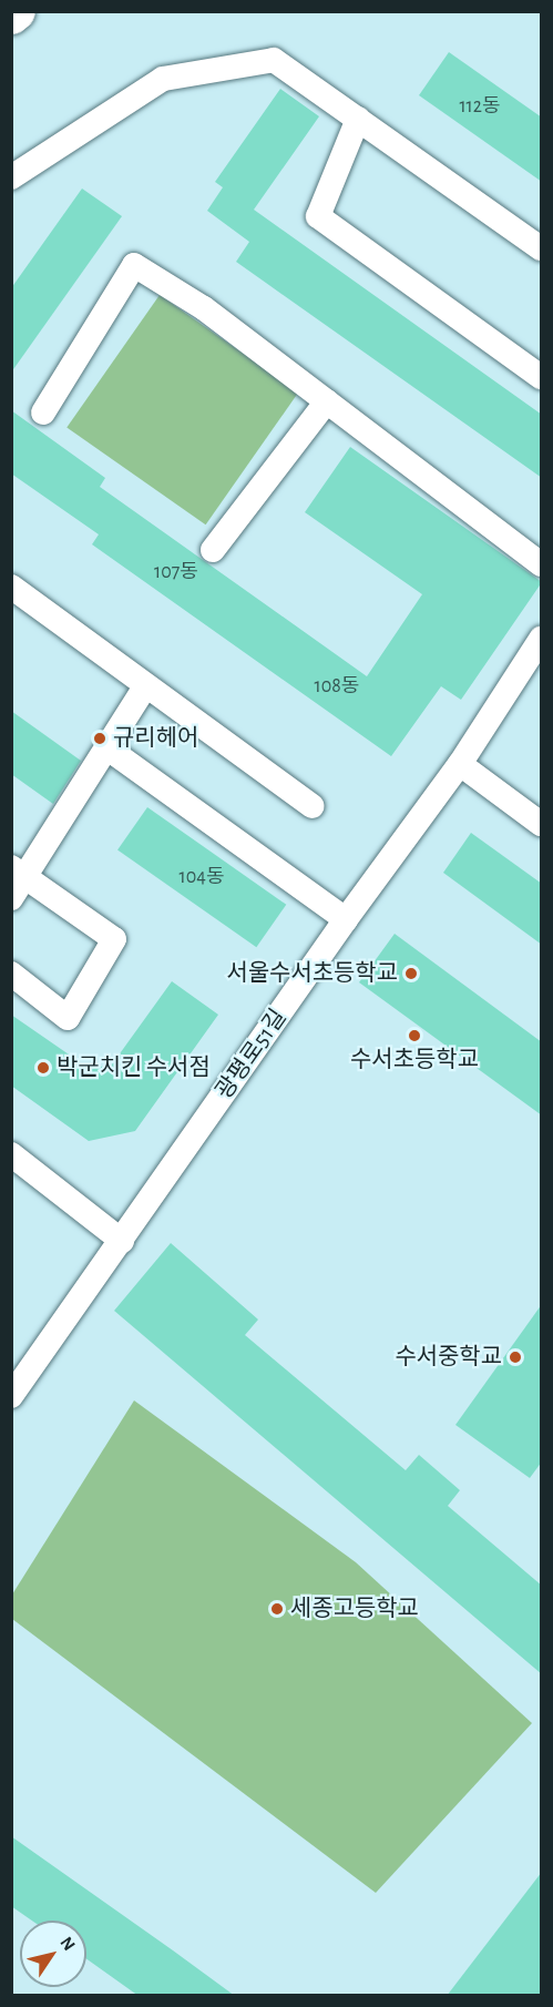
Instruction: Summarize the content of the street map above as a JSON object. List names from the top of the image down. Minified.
{"streets":{"street":["광평로51길"]},"places":["규리헤어","서울수서초등학교","수서초등학교","박군치킨 수서점","수서중학교","세종고등학교"],"house_numbers":["112동","107동","108동","104동"],"north":"top right"}
